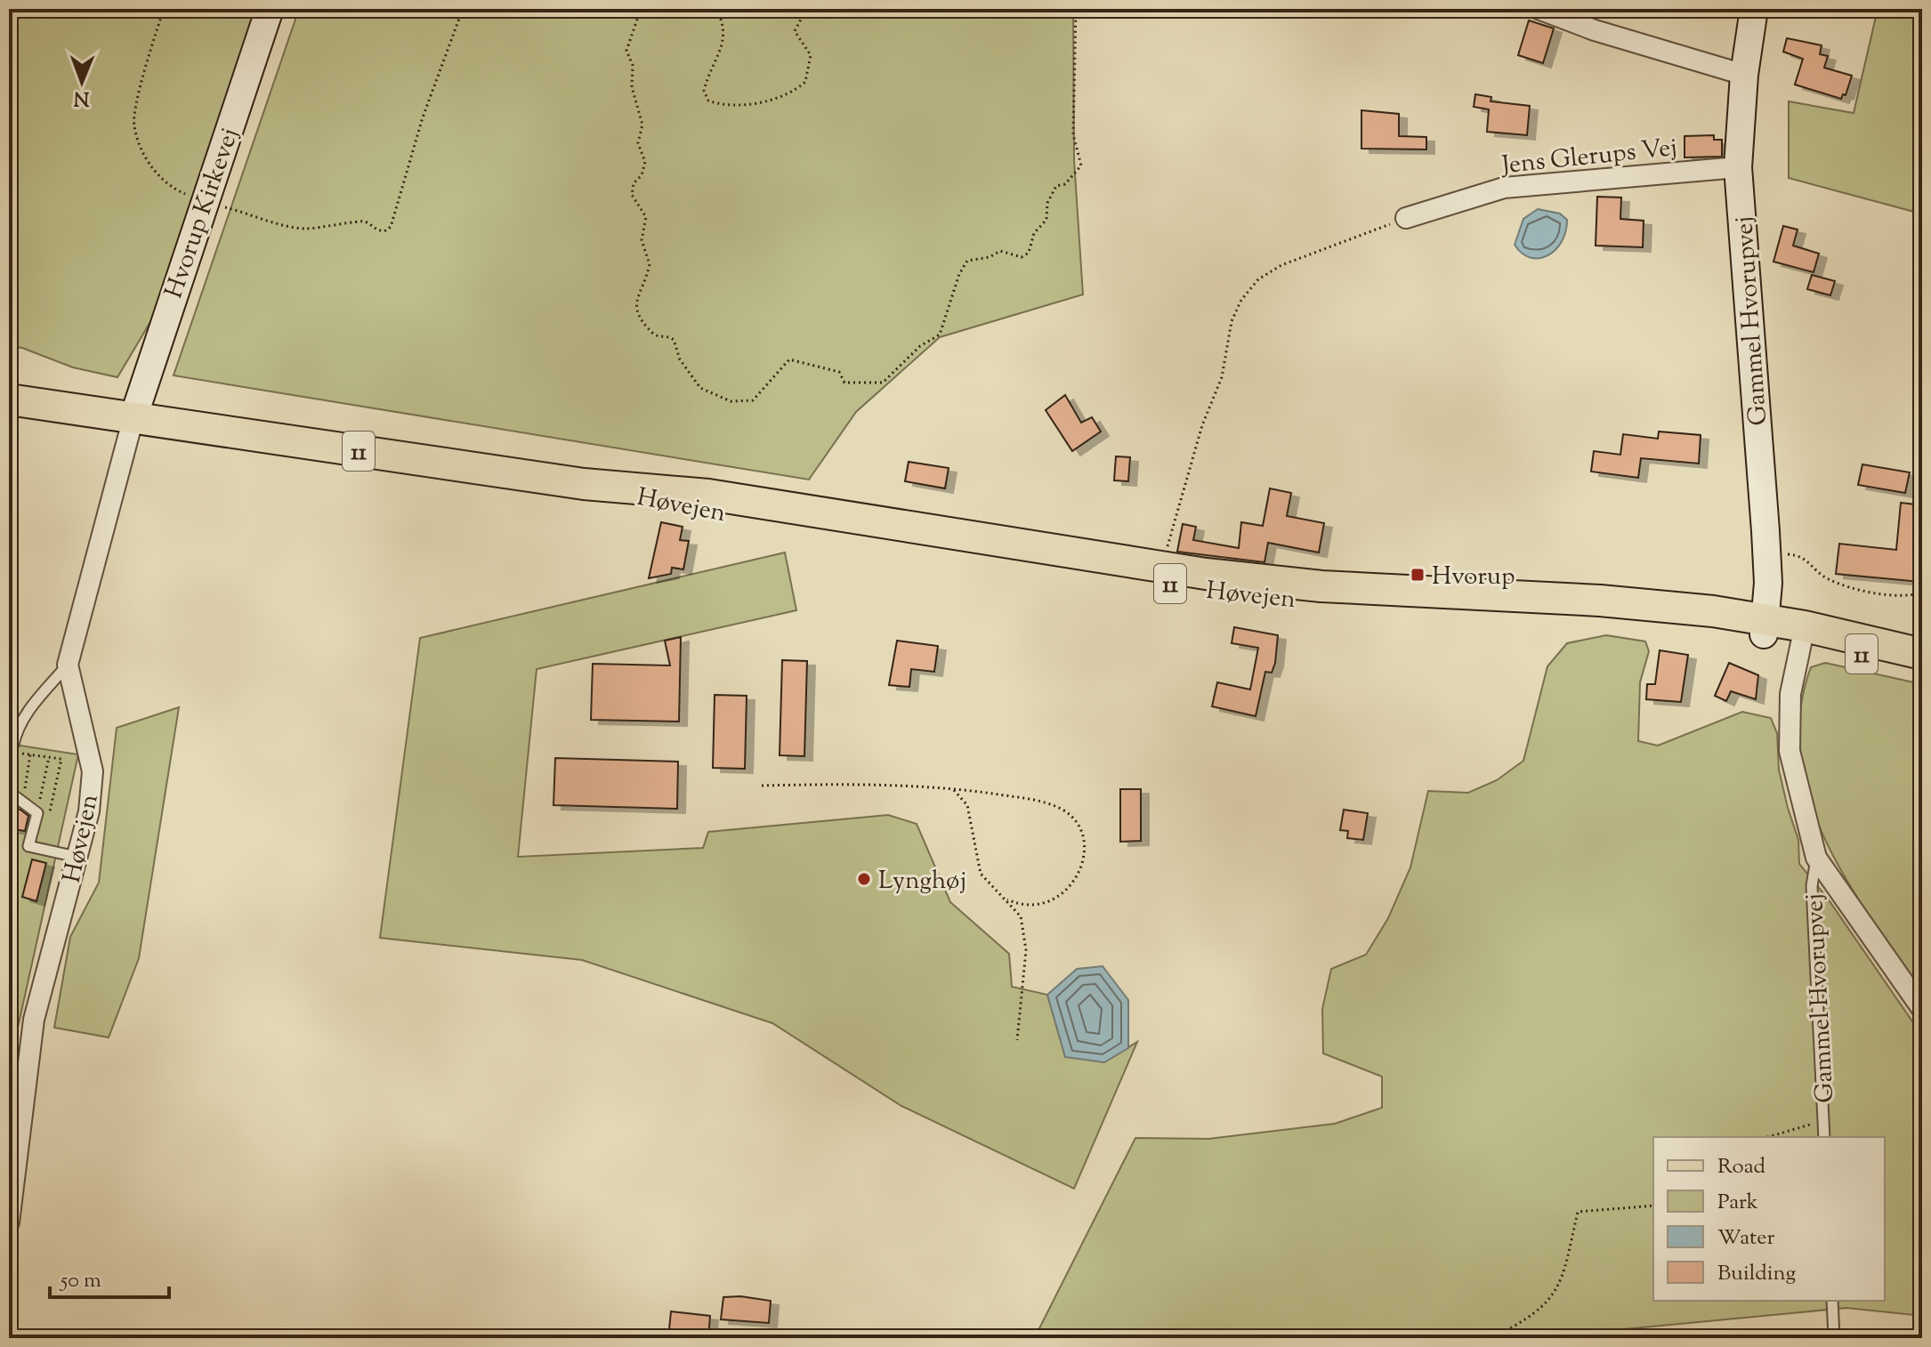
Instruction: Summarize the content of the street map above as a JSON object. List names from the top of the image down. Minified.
{"streets":{"main road":["11","Høvejen"],"street":["Jens Glerups Vej","Hvorup Kirkevej","Gammel Hvorupvej"]},"crossings":[["Jens Glerups Vej","Gammel Hvorupvej"],["Hvorup Kirkevej","Høvejen"],["Gammel Hvorupvej","Høvejen"]],"places":{"transit":["Hvorup"],"other":["Lynghøj"]},"legend":["Road","Park","Water","Building"],"scale_bar":"50 m","north":"bottom"}
